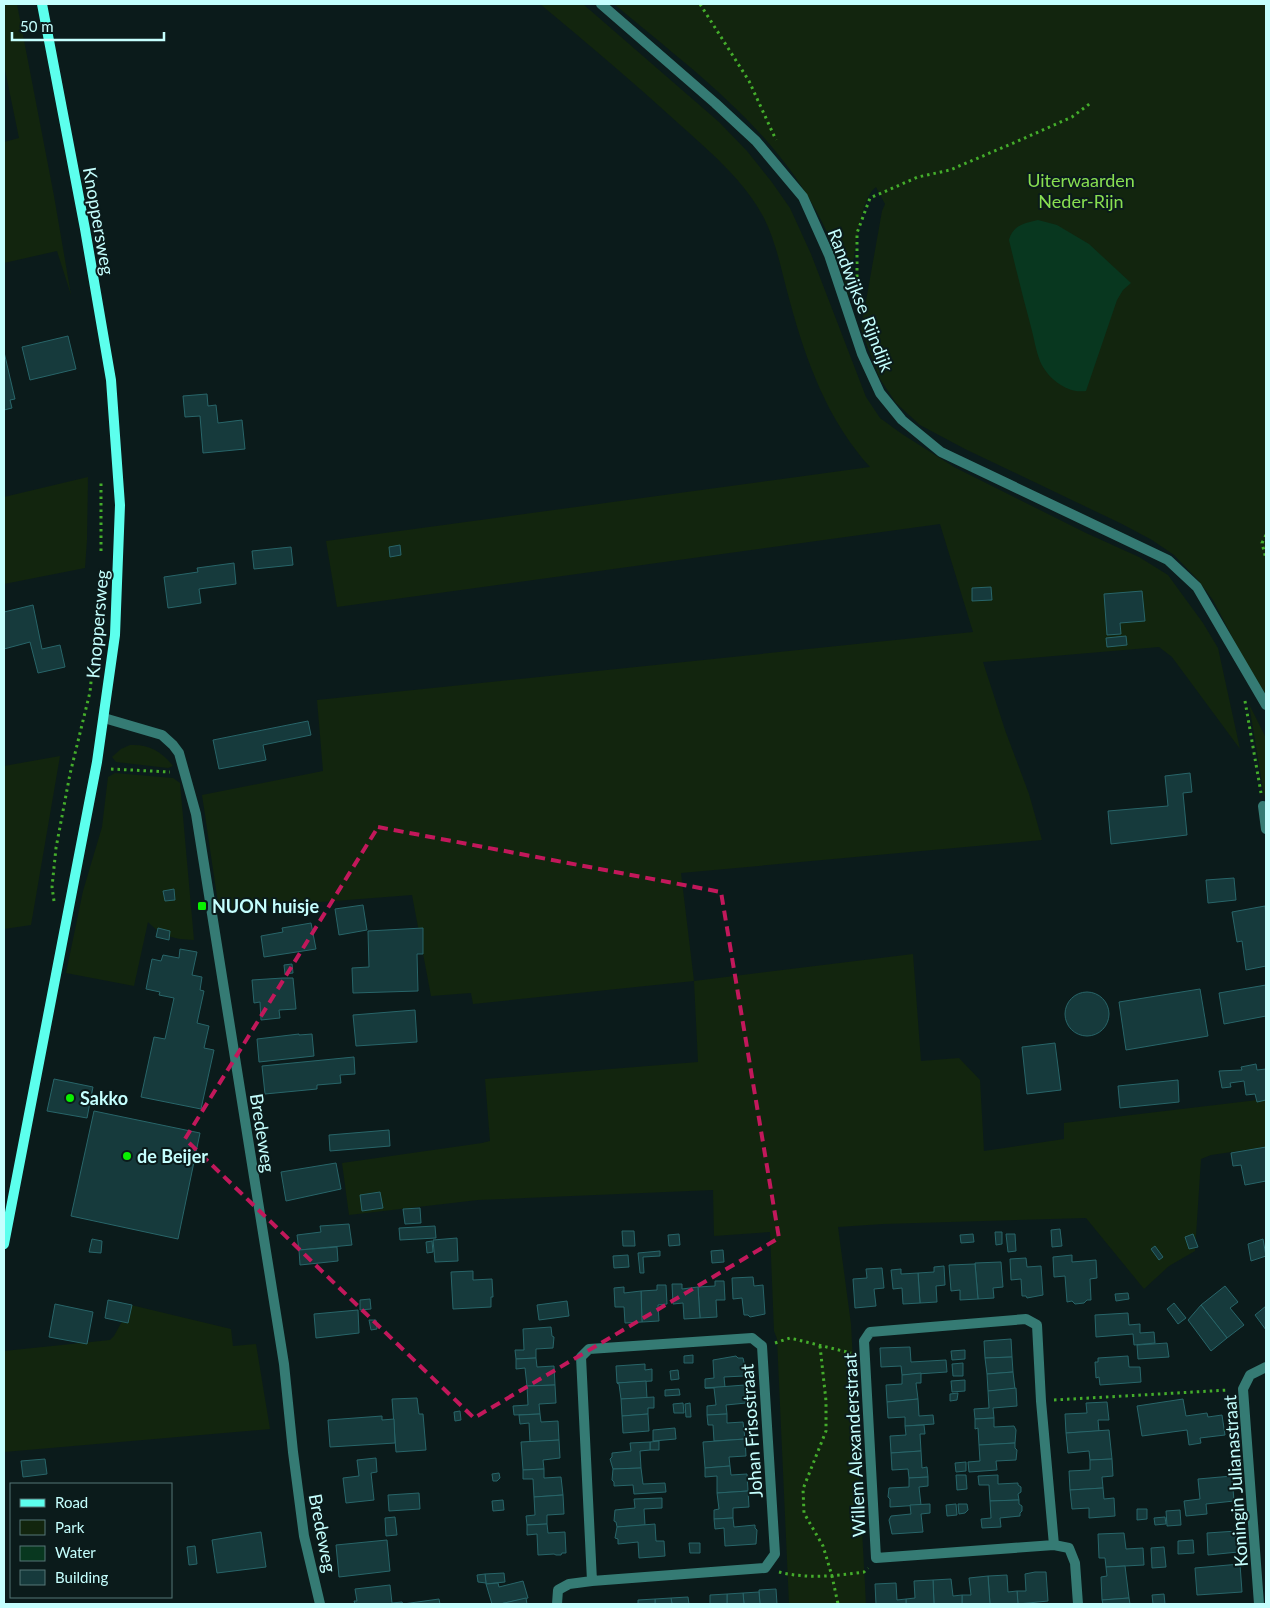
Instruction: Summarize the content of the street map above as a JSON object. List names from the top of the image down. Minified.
{"streets":{"main road":["Knoppersweg"],"street":["Randwijkse Rijndijk","Bredeweg","Johan Frisostraat","Willem Alexanderstraat","Koningin Julianastraat"]},"crossings":[["Knoppersweg","Bredeweg"]],"parks":["Uiterwaarden Neder-Rijn"],"places":{"transit":["NUON huisje"],"other":["Sakko","de Beijer"]},"legend":["Road","Park","Water","Building"],"scale_bar":"50 m"}
